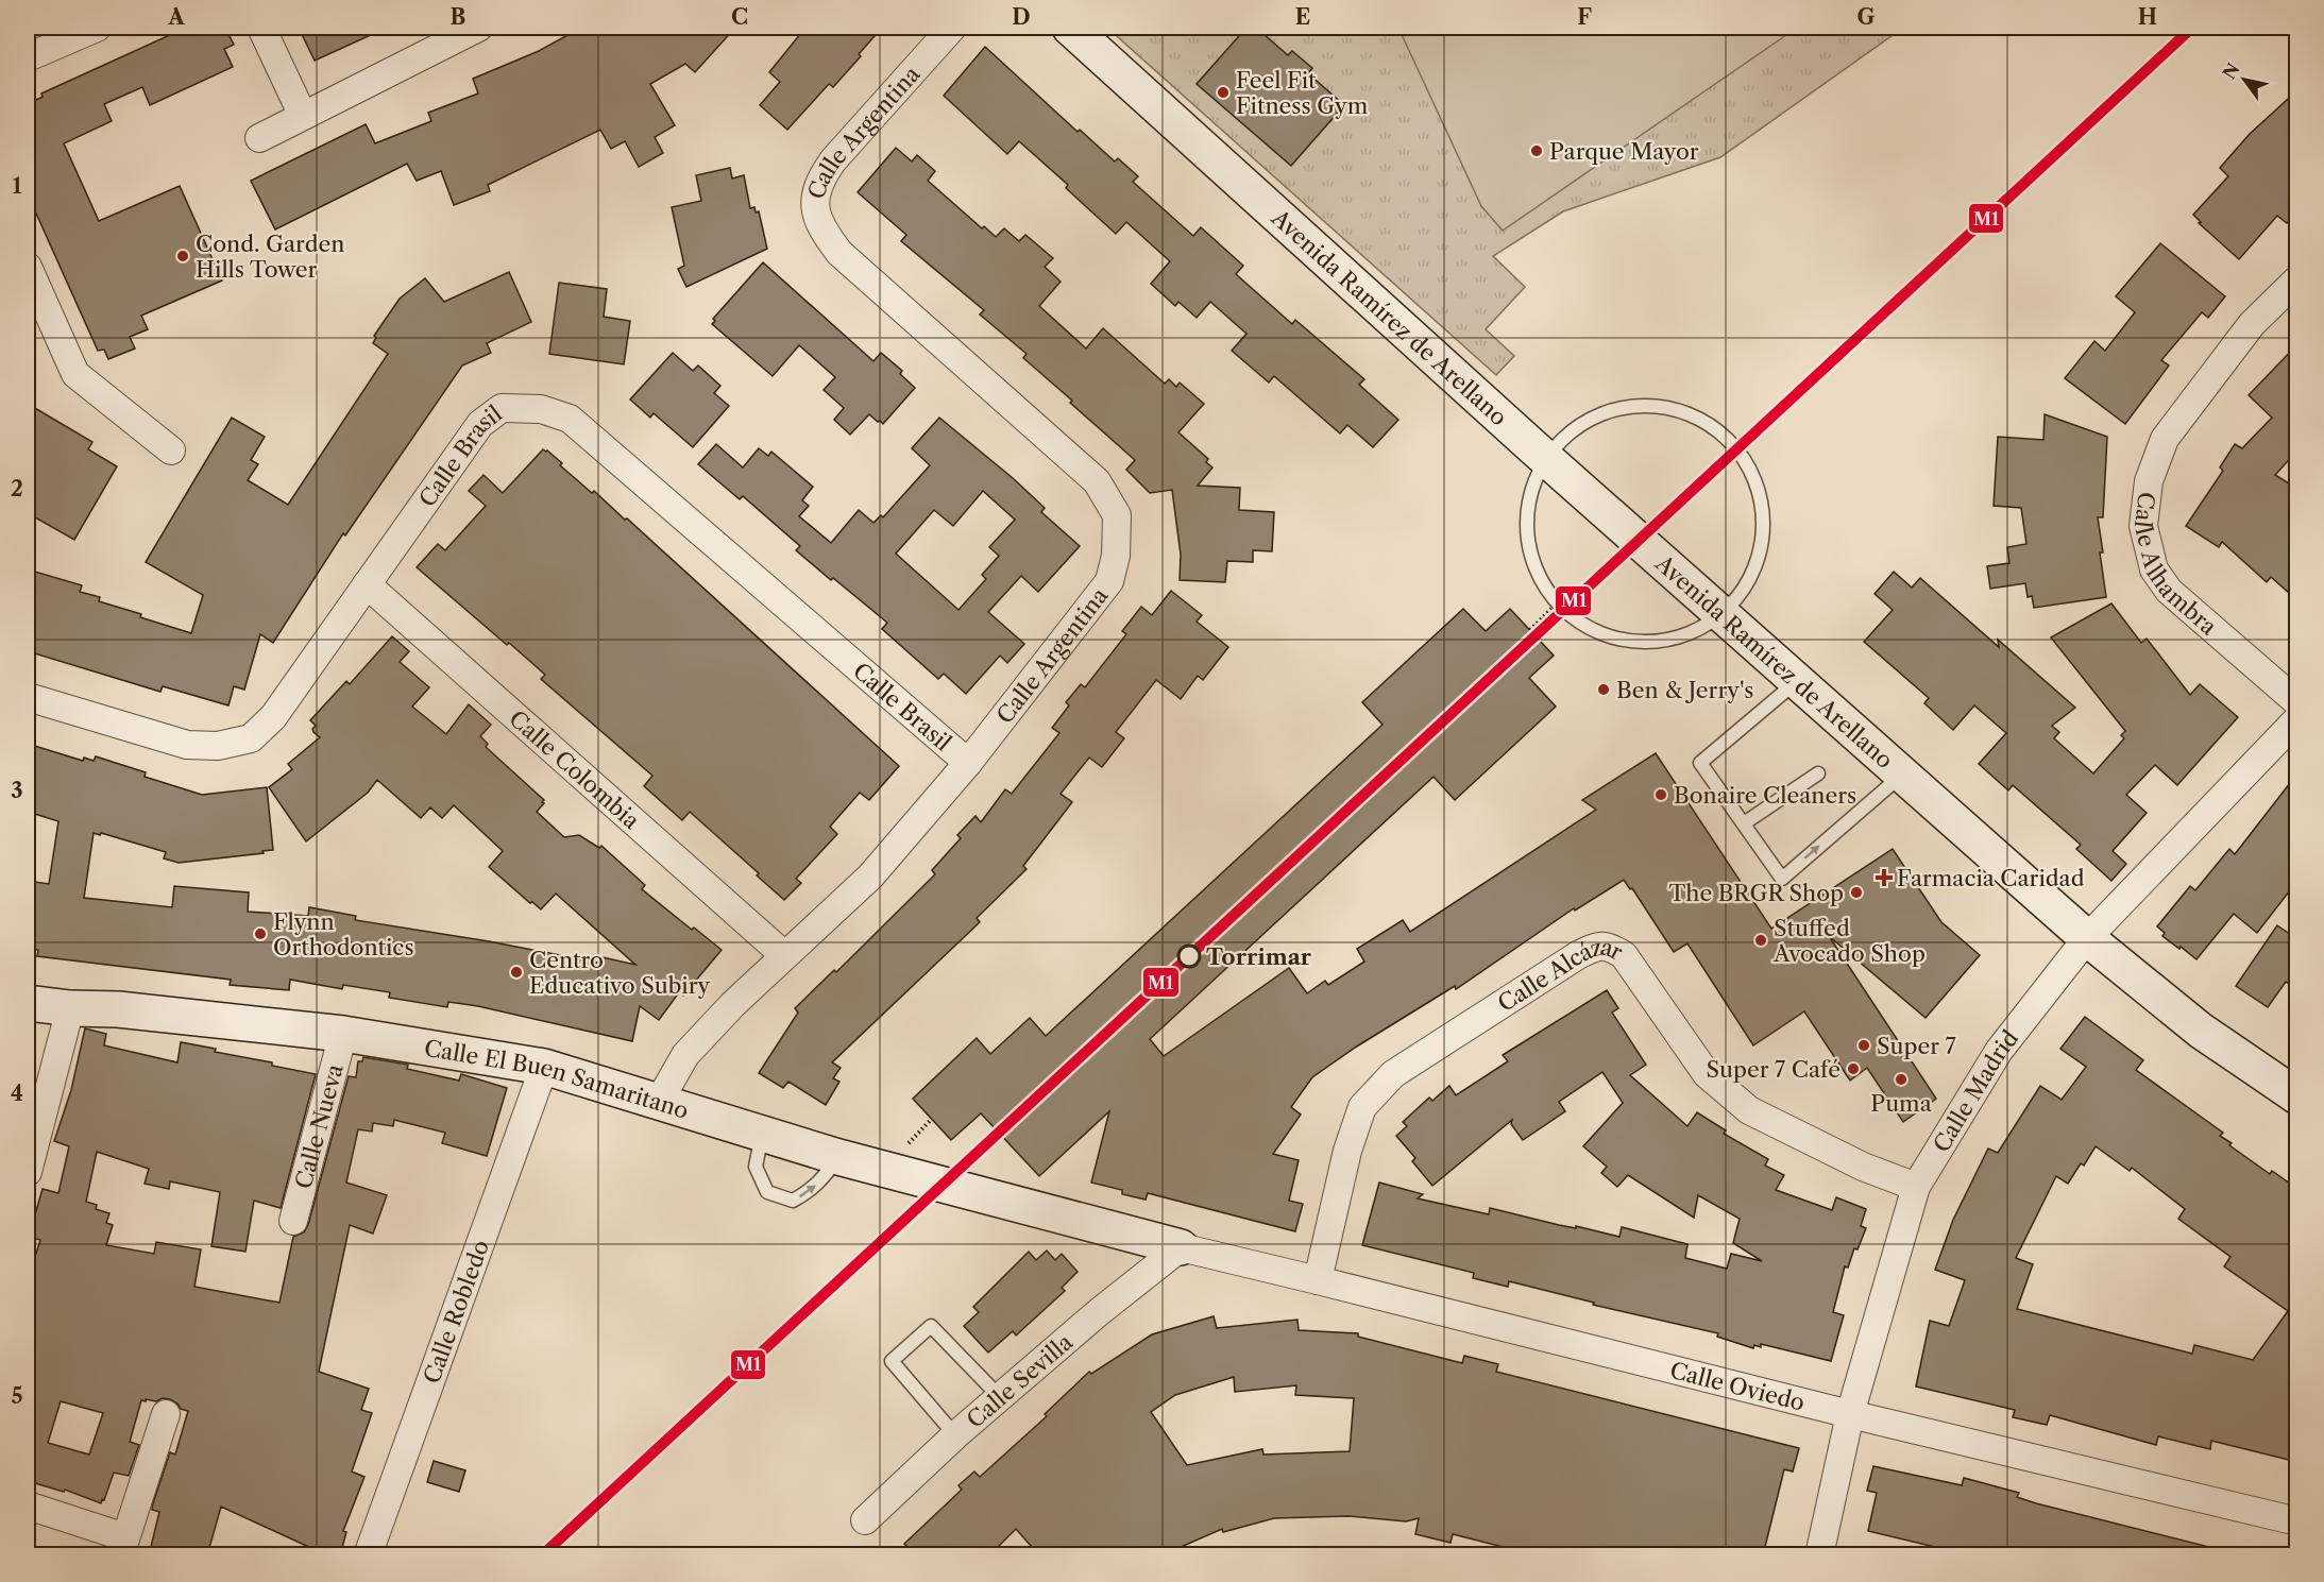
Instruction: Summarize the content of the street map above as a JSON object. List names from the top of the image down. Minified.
{"streets":{"street":["Calle Argentina","Avenida Ramírez de Arellano","Calle Brasil","Calle Alhambra","Calle Colombia","Calle Alcázar","Calle El Buen Samaritano","Calle Madrid","Calle Nueva","Calle Robledo","Calle Sevilla","Calle Oviedo"]},"crossings":[["Calle Argentina","Calle Brasil"],["Calle Argentina","Calle Colombia"],["Calle Argentina","Calle El Buen Samaritano"],["Avenida Ramírez de Arellano","Calle Madrid"],["Calle Brasil","Calle Colombia"],["Calle Alcázar","Calle Madrid"],["Calle Alcázar","Calle Oviedo"],["Calle El Buen Samaritano","Calle Nueva"],["Calle El Buen Samaritano","Calle Robledo"],["Calle El Buen Samaritano","Calle Sevilla"],["Calle El Buen Samaritano","Calle Oviedo"],["Calle Madrid","Calle Oviedo"],["Calle Sevilla","Calle Oviedo"]],"places":{"other":["Feel Fit Fitness Gym","Parque Mayor","Cond. Garden Hills Tower","Ben & Jerry's","Bonaire Cleaners","The BRGR Shop","Flynn Orthodontics","Stuffed Avocado Shop","Torrimar","Centro Educativo Subiry","Super 7","Super 7 Café","Puma"],"health":["Farmacia Caridad"]},"lines":["transit line M1"],"north":"top left","grid":{"columns":["A","B","C","D","E","F","G","H"],"rows":["1","2","3","4","5"]}}
